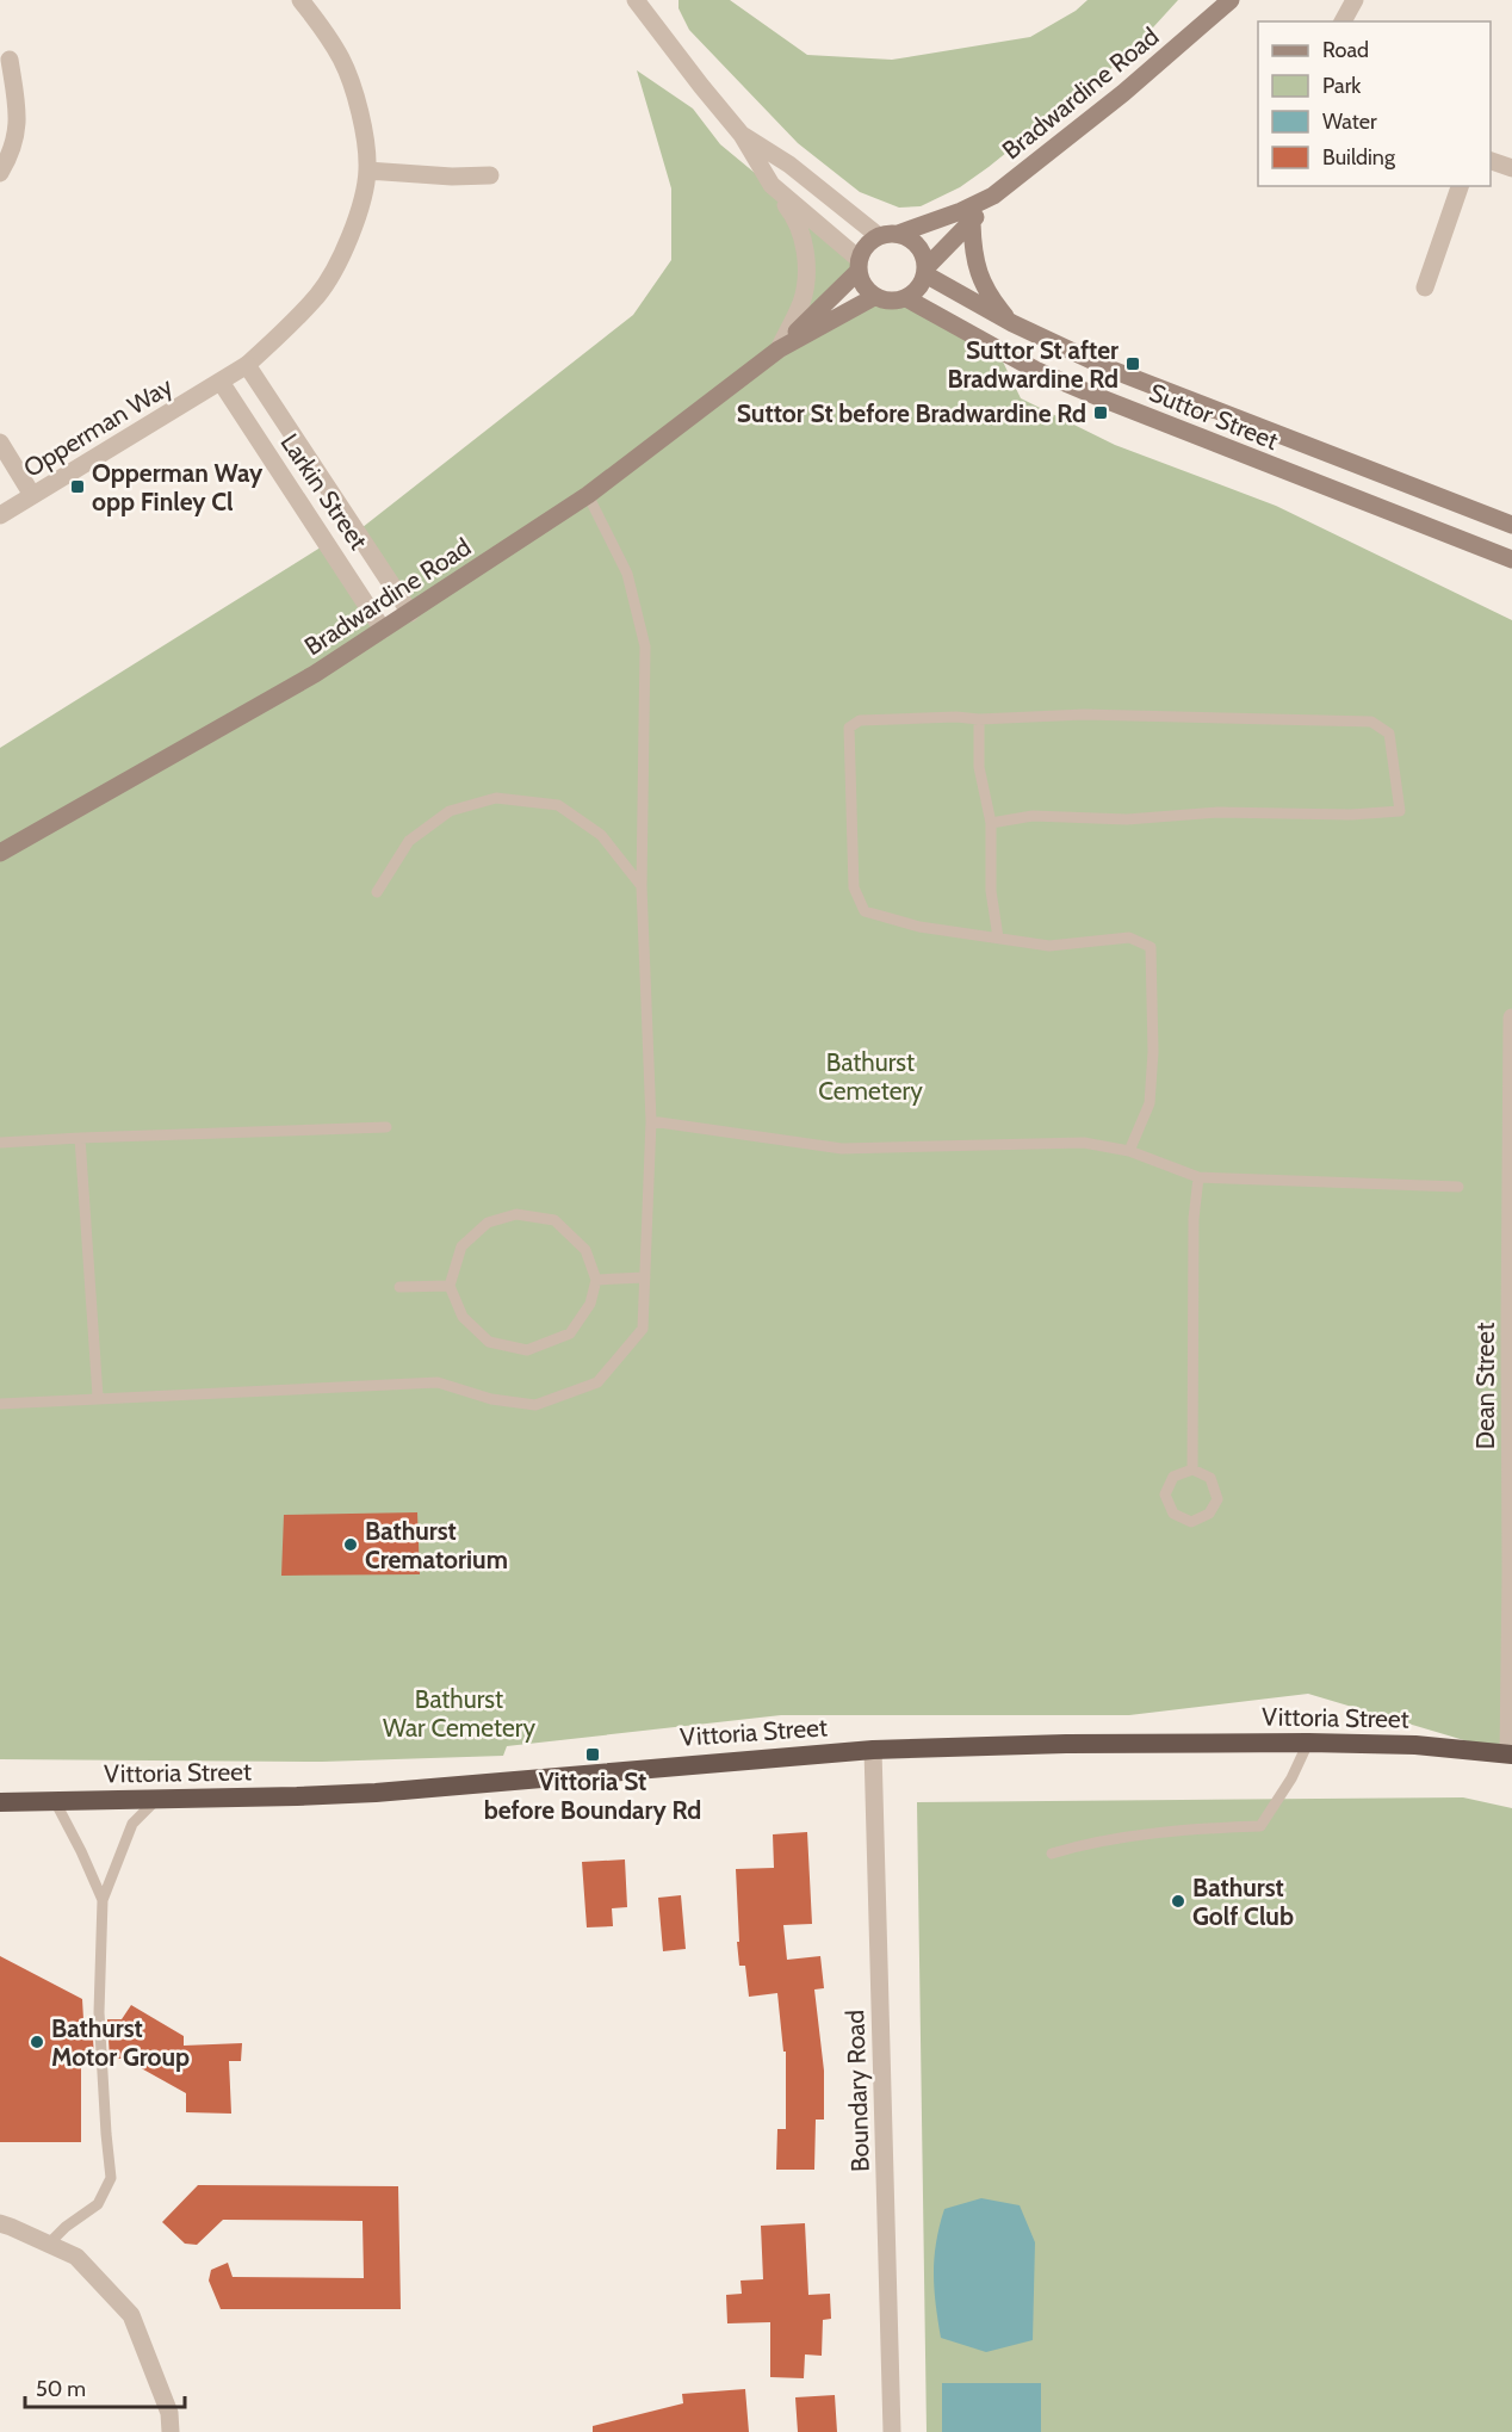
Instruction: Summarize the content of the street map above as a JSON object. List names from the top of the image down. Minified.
{"streets":{"highway":["Vittoria Street"],"main road":["Bradwardine Road","Suttor Street"],"street":["Opperman Way","Larkin Street","Dean Street","Boundary Road"]},"crossings":[["Bradwardine Road","Suttor Street"],["Bradwardine Road","Larkin Street"],["Opperman Way","Larkin Street"],["Dean Street","Vittoria Street"],["Vittoria Street","Boundary Road"]],"parks":["Bathurst Cemetery","Bathurst War Cemetery"],"places":{"transit":["Suttor St after Bradwardine Rd","Suttor St before Bradwardine Rd","Opperman Way opp Finley Cl","Vittoria St before Boundary Rd"],"other":["Bathurst Crematorium","Bathurst Golf Club","Bathurst Motor Group"]},"legend":["Road","Park","Water","Building"],"scale_bar":"50 m"}
